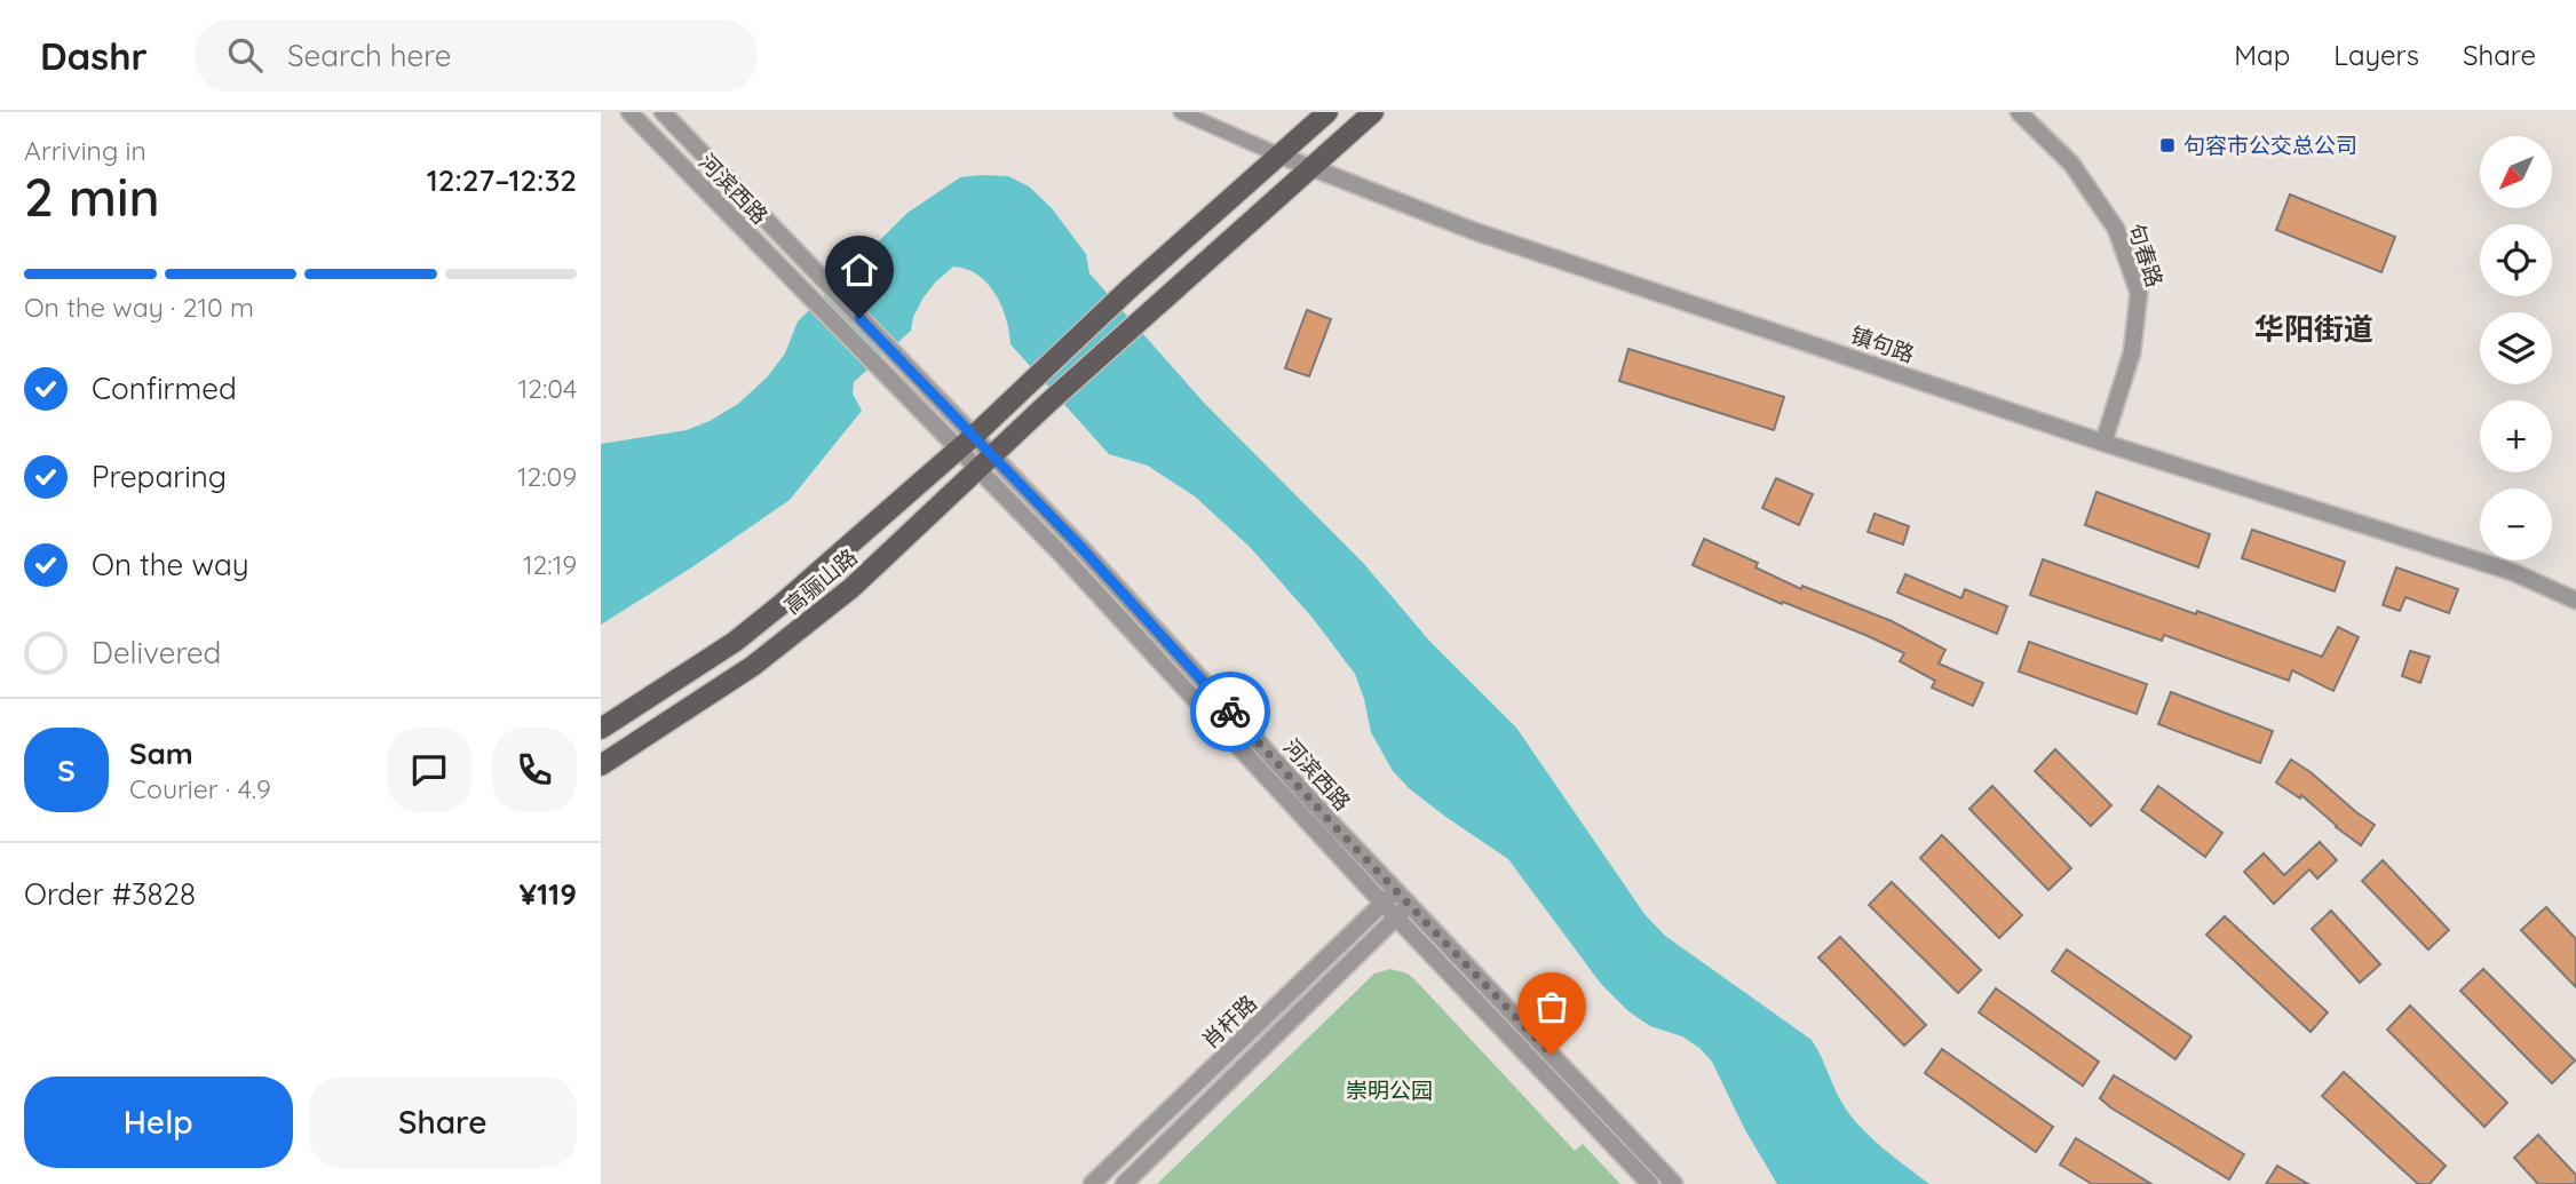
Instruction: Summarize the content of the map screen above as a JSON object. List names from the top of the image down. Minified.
{"streets":{"main road":["高骊山路"],"street":["河滨西路","句春路","镇句路","肖杆路"]},"crossings":[["河滨西路","高骊山路"],["河滨西路","肖杆路"],["句春路","镇句路"],["镇句路","高骊山路"]],"districts":["华阳街道"],"parks":["崇明公园"],"places":{"transit":["句容市公交总公司"]},"north":"bottom left","page":{"header":"Dashr","search":"Search here","nav":["Map","Layers","Share"],"heading":["2 min","Arriving in","12:27–12:32"],"panel":["Sam","Courier · 4.9","Order #3828","¥119"],"map_buttons":["+","−"],"bar":"On the way · 210 m","list":[["Confirmed","12:04"],["Preparing","12:09"],["On the way","12:19"],"Delivered"],"round":"S","buttons":["Help","Share"]}}
